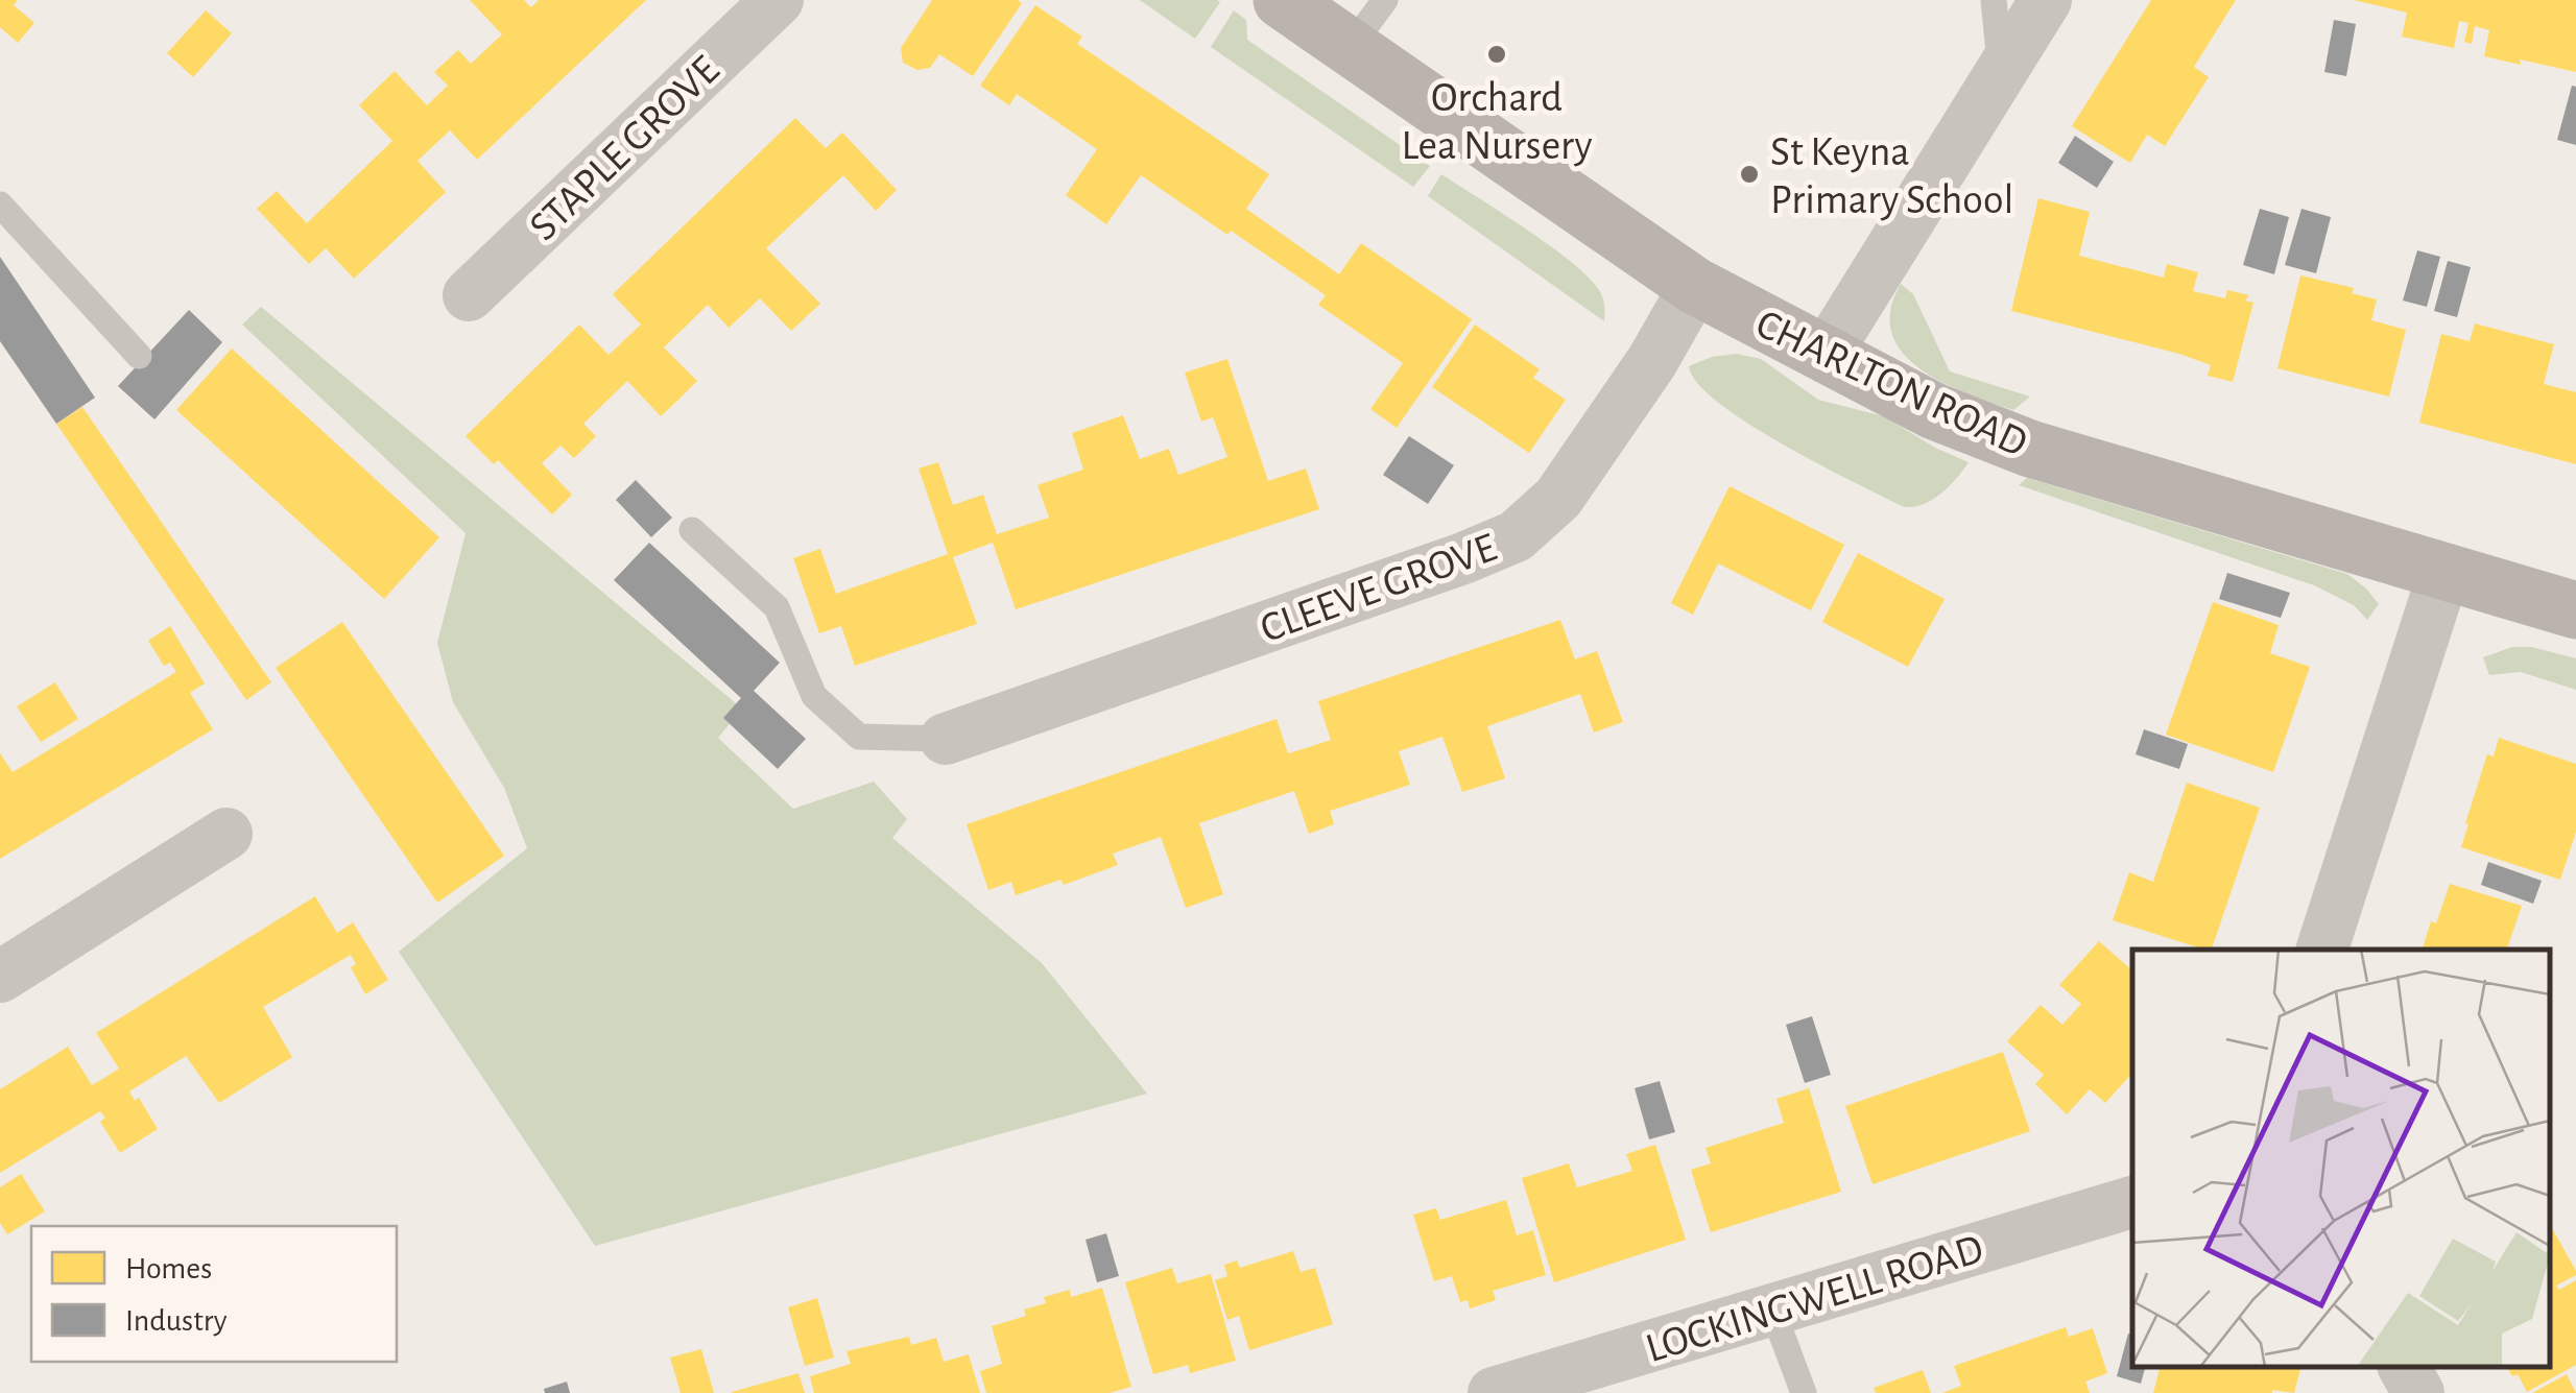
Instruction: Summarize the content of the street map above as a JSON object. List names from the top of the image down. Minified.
{"streets":{"street":["STAPLE GROVE","CHARLTON ROAD","CLEEVE GROVE","LOCKINGWELL ROAD"]},"crossings":[["CHARLTON ROAD","CLEEVE GROVE"]],"places":["Orchard Lea Nursery","St Keyna Primary School"],"legend":["Homes","Industry"]}
